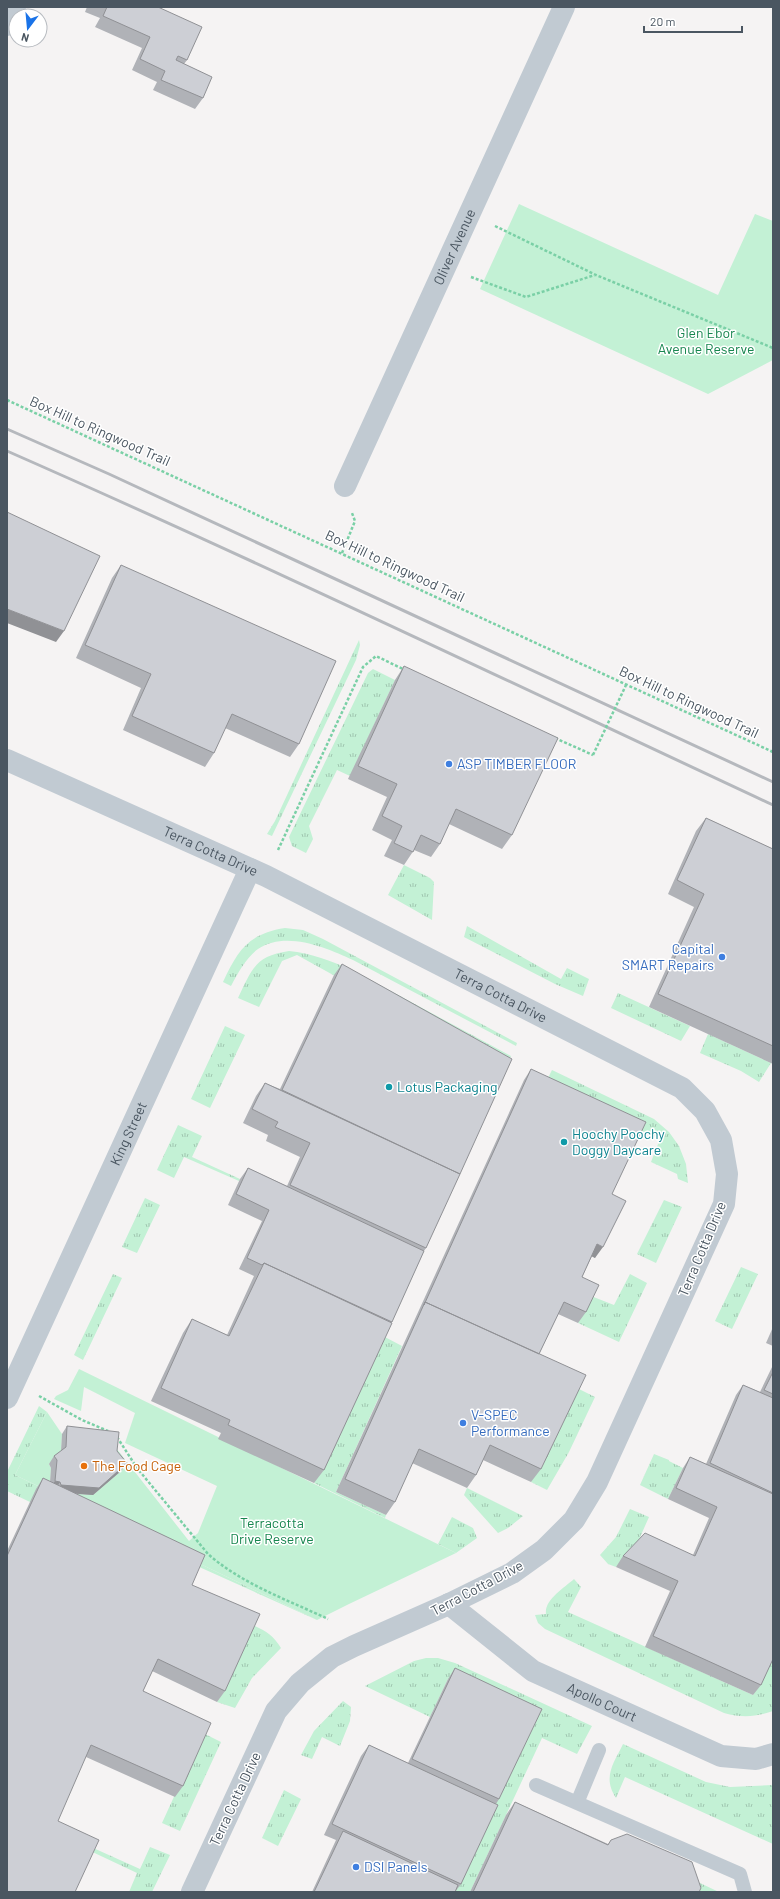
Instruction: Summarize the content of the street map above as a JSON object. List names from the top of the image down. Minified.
{"streets":{"street":["Oliver Avenue","Terra Cotta Drive","King Street","Apollo Court"],"path":["Box Hill to Ringwood Trail"]},"crossings":[["Terra Cotta Drive","King Street"],["Terra Cotta Drive","Apollo Court"]],"parks":["Glen Ebor Avenue Reserve","Terracotta Drive Reserve"],"places":["ASP TIMBER FLOOR","Capital SMART Repairs","Lotus Packaging","Hoochy Poochy Doggy Daycare","V-SPEC Performance","The Food Cage","DSI Panels"],"scale_bar":"20 m","north":"bottom"}
